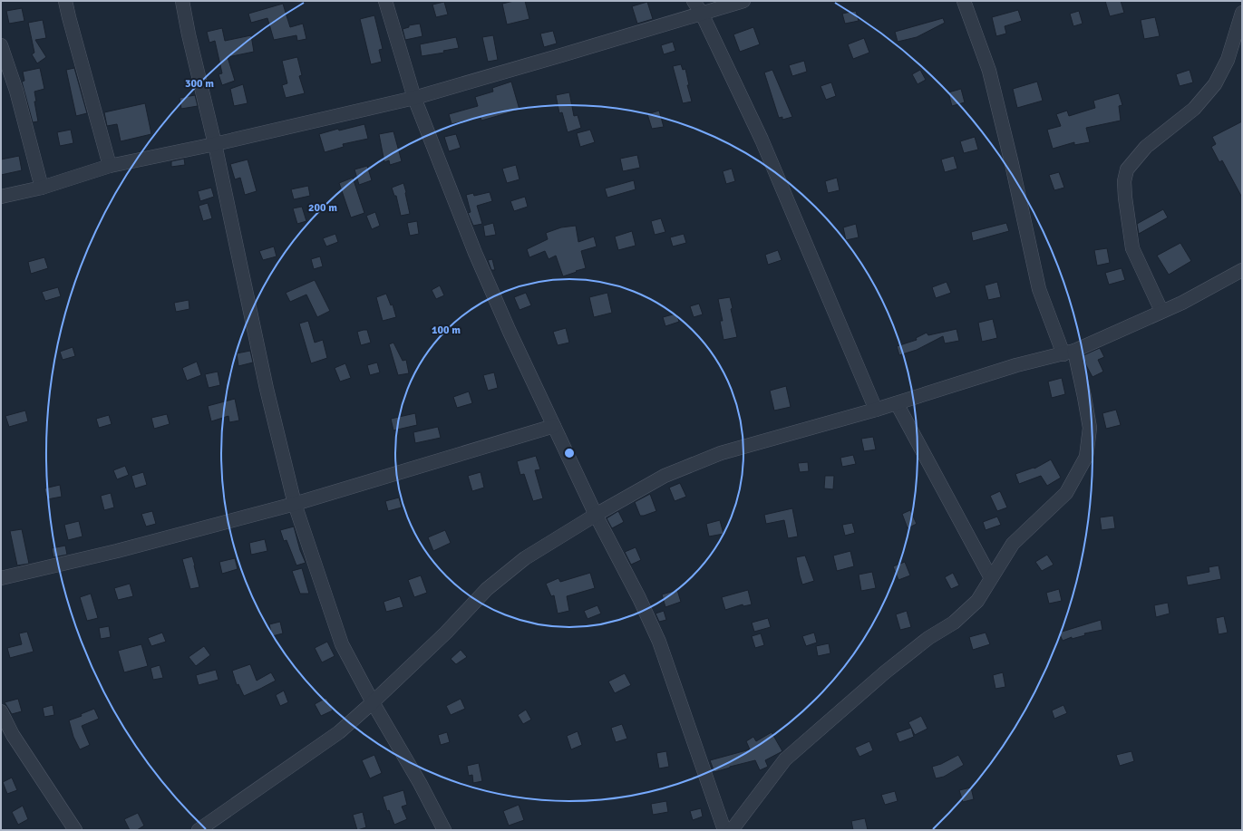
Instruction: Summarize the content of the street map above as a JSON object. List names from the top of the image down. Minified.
{"rings":["300 m","200 m","100 m"]}
